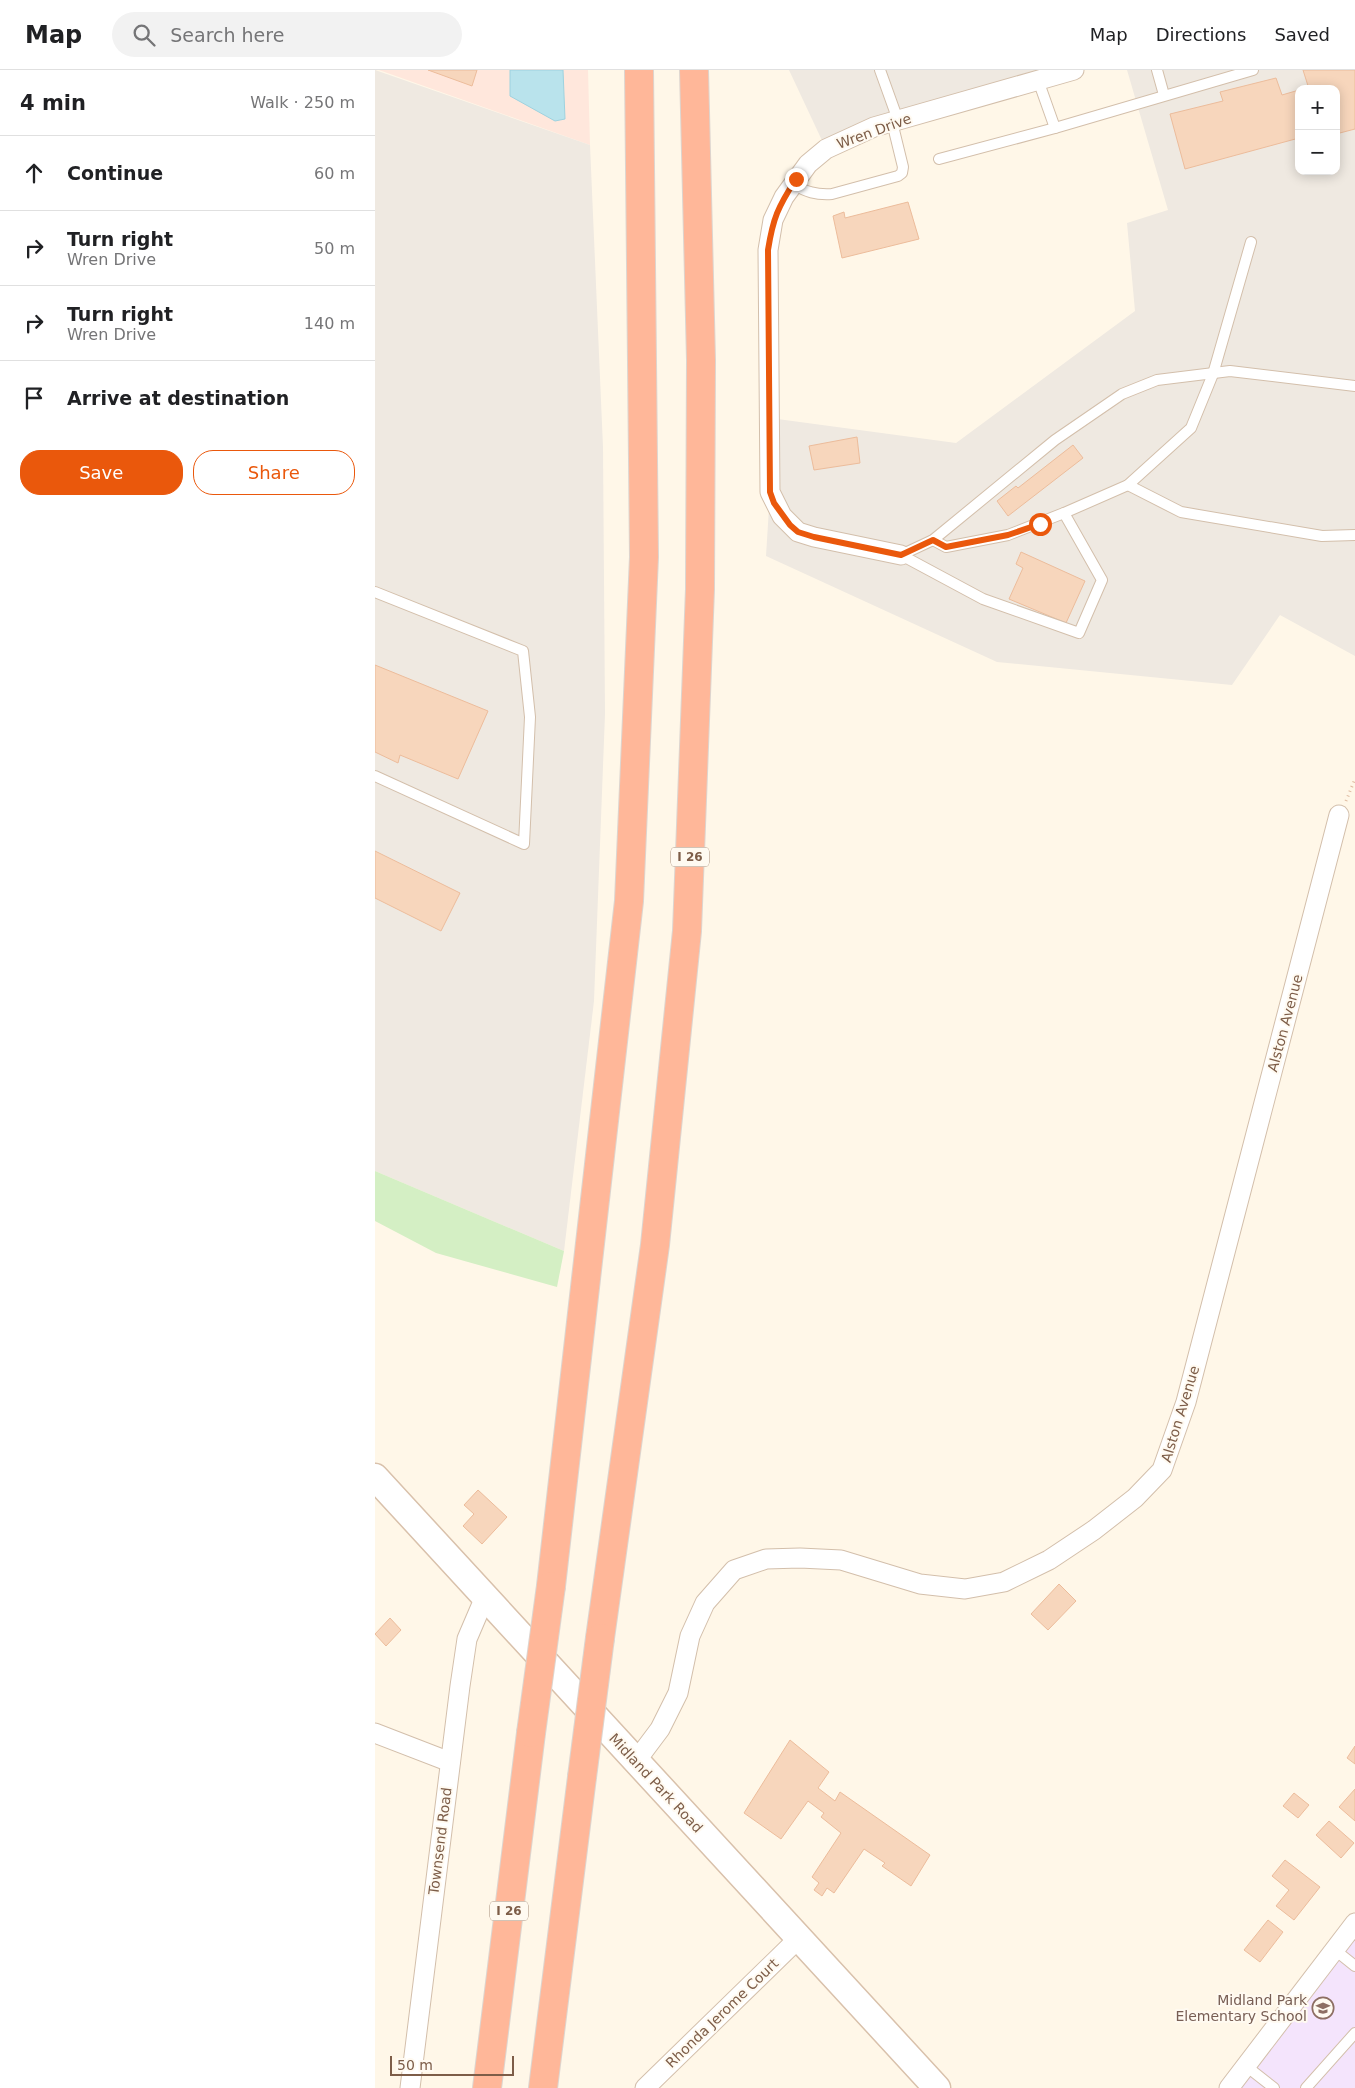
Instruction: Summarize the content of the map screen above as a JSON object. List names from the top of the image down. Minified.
{"streets":{"highway":["I 26"],"street":["Wren Drive","Alston Avenue","Midland Park Road","Townsend Road","Rhonda Jerome Court"]},"crossings":[["Alston Avenue","Midland Park Road"],["Midland Park Road","Townsend Road"],["Midland Park Road","Rhonda Jerome Court"]],"places":{"school or university":["Midland Park Elementary School"]},"scale_bar":"50 m","page":{"header":"Map","search":"Search here","nav":["Map","Directions","Saved"],"heading":["4 min","Walk · 250 m"],"map_buttons":["+","−"],"list":[["Continue","60 m"],["Turn right","Wren Drive","50 m"],["Turn right","Wren Drive","140 m"],"Arrive at destination"],"buttons":["Save","Share"],"scale":"50 m"}}
